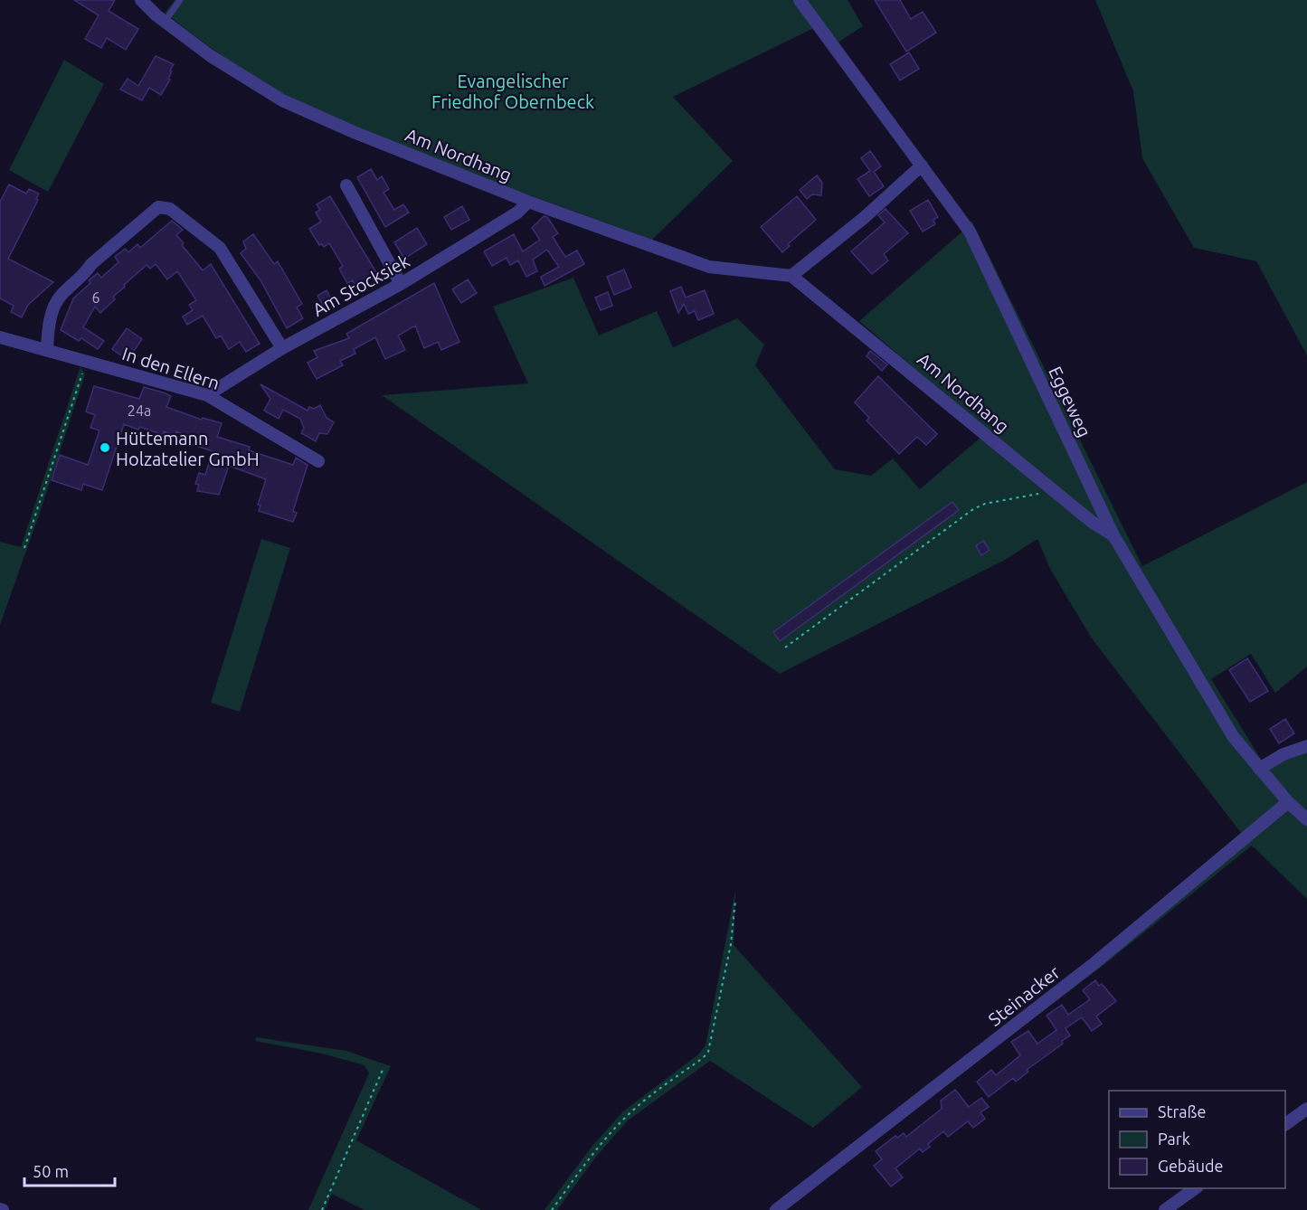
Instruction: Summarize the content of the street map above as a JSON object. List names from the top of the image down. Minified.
{"streets":{"street":["Am Nordhang","Am Stocksiek","In den Ellern","Eggeweg","Steinacker"]},"crossings":[["Am Nordhang","Am Stocksiek"],["Am Nordhang","Eggeweg"],["Am Stocksiek","In den Ellern"],["Eggeweg","Steinacker"]],"parks":["Evangelischer Friedhof Obernbeck"],"places":["Hüttemann Holzatelier GmbH"],"house_numbers":["6","24a"],"legend":["Straße","Park","Gebäude"],"scale_bar":"50 m"}
